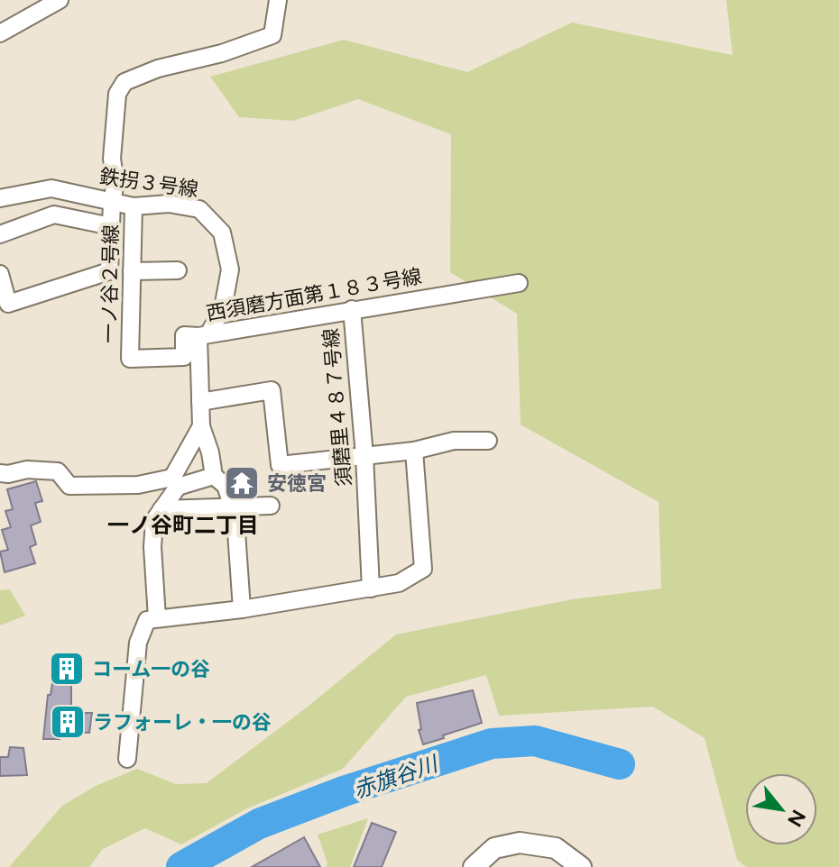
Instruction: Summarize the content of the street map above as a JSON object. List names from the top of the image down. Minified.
{"streets":{"street":["鉄拐３号線","一ノ谷２号線","西須磨方面第１８３号線","須磨里４８７号線"]},"crossings":[["鉄拐３号線","一ノ谷２号線"],["鉄拐３号線","西須磨方面第１８３号線"],["一ノ谷２号線","西須磨方面第１８３号線"],["西須磨方面第１８３号線","須磨里４８７号線"]],"districts":["一ノ谷町二丁目"],"water":["赤旗谷川"],"places":{"temple":["安徳宮"],"building":["コーム一の谷","ラフォーレ・一の谷"]},"north":"bottom right"}
